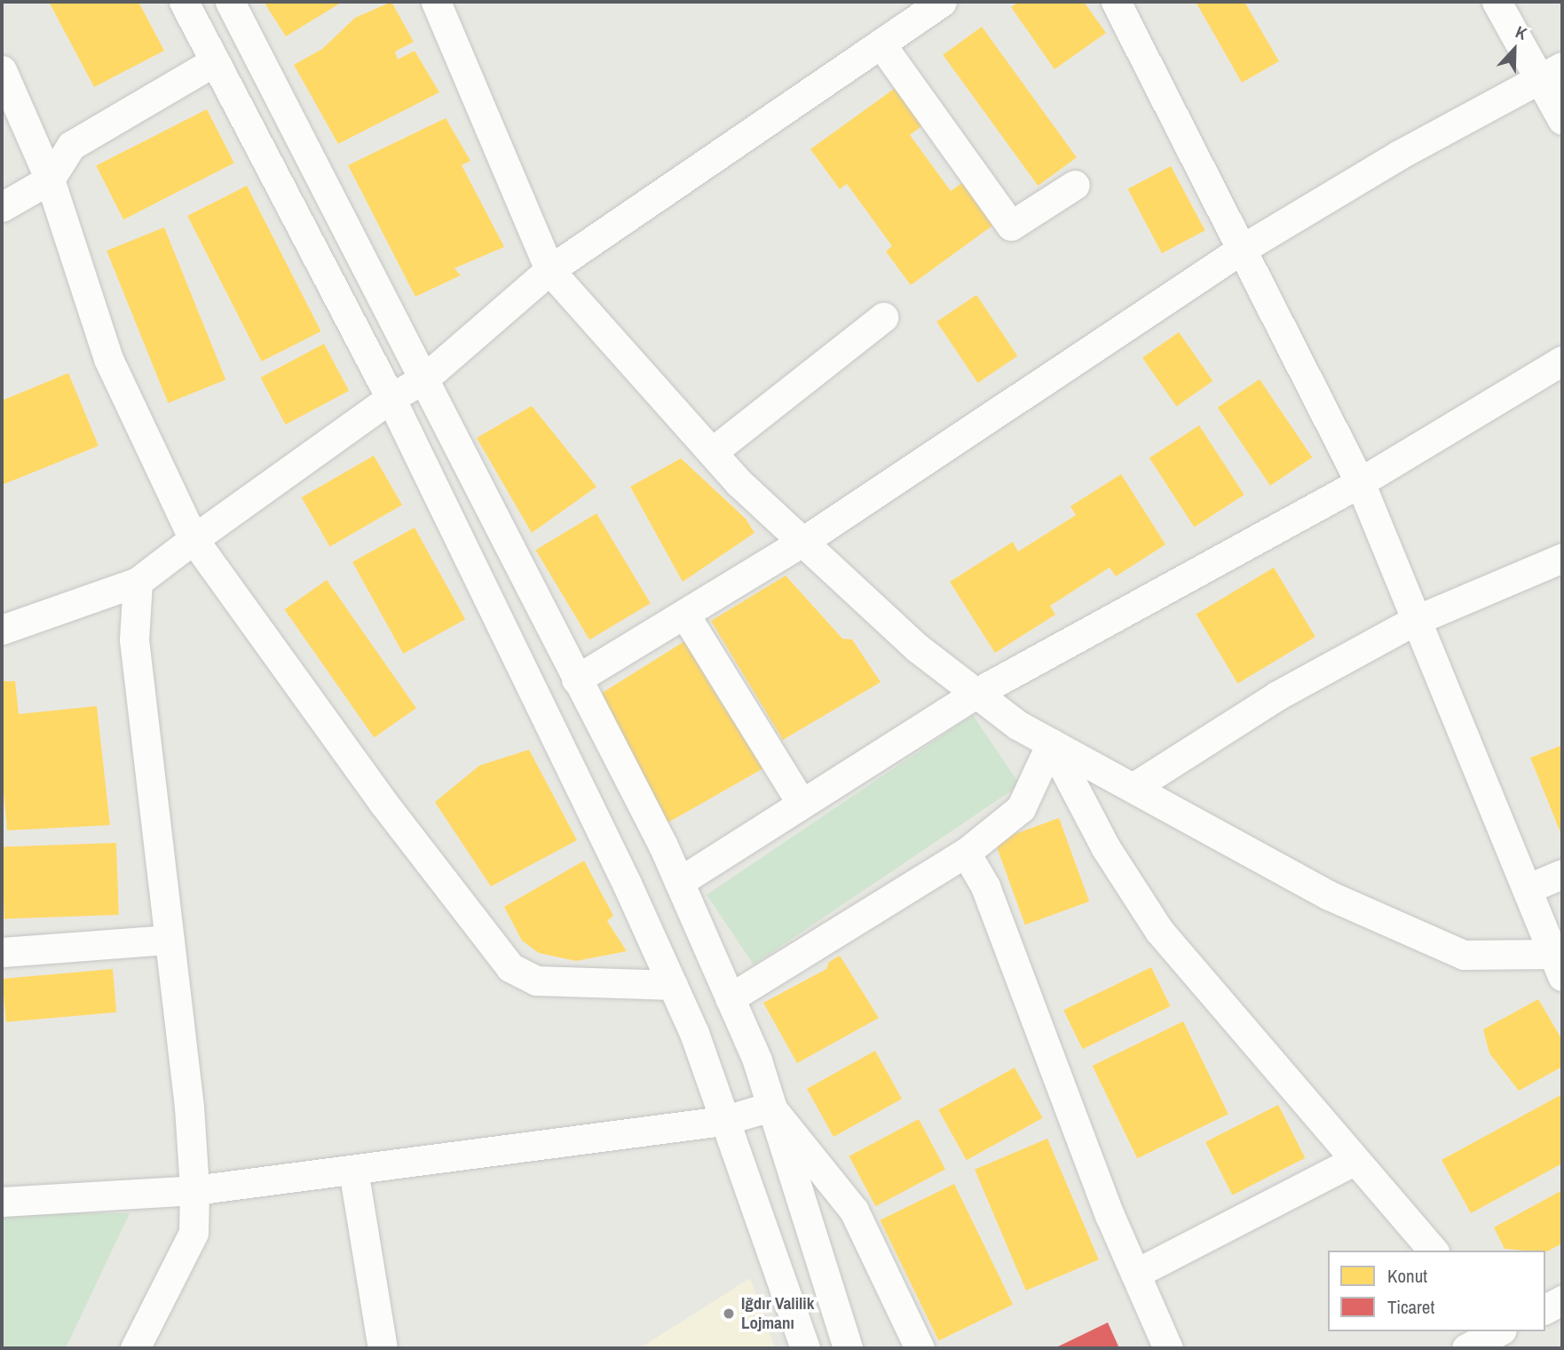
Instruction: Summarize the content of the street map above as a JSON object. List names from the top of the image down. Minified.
{"places":["Iğdır Valilik Lojmanı"],"legend":["Konut","Ticaret"],"north":"top"}
